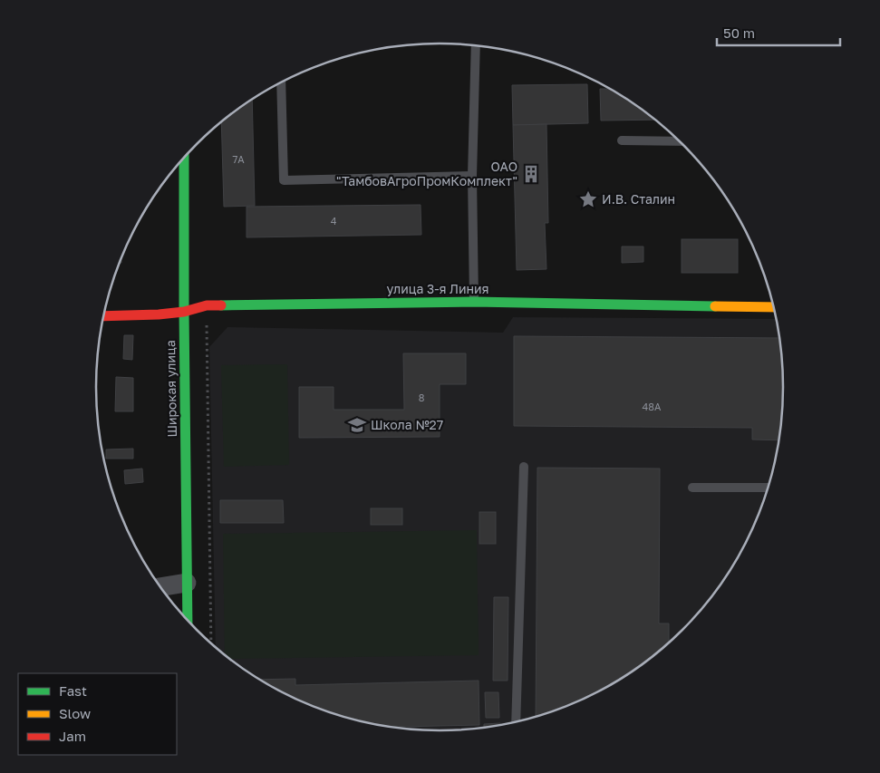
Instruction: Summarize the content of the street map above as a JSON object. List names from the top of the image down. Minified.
{"streets":{"street":["улица 3-я Линия","Широкая улица"]},"crossings":[["улица 3-я Линия","Широкая улица"]],"places":{"building":["ОАО \"ТамбовАгроПромКомплект\""],"place":["И.В. Сталин"],"school or university":["Школа №27"]},"house_numbers":["7А","4","8","48А"],"legend":["Fast","Slow","Jam"],"scale_bar":"50 m"}
